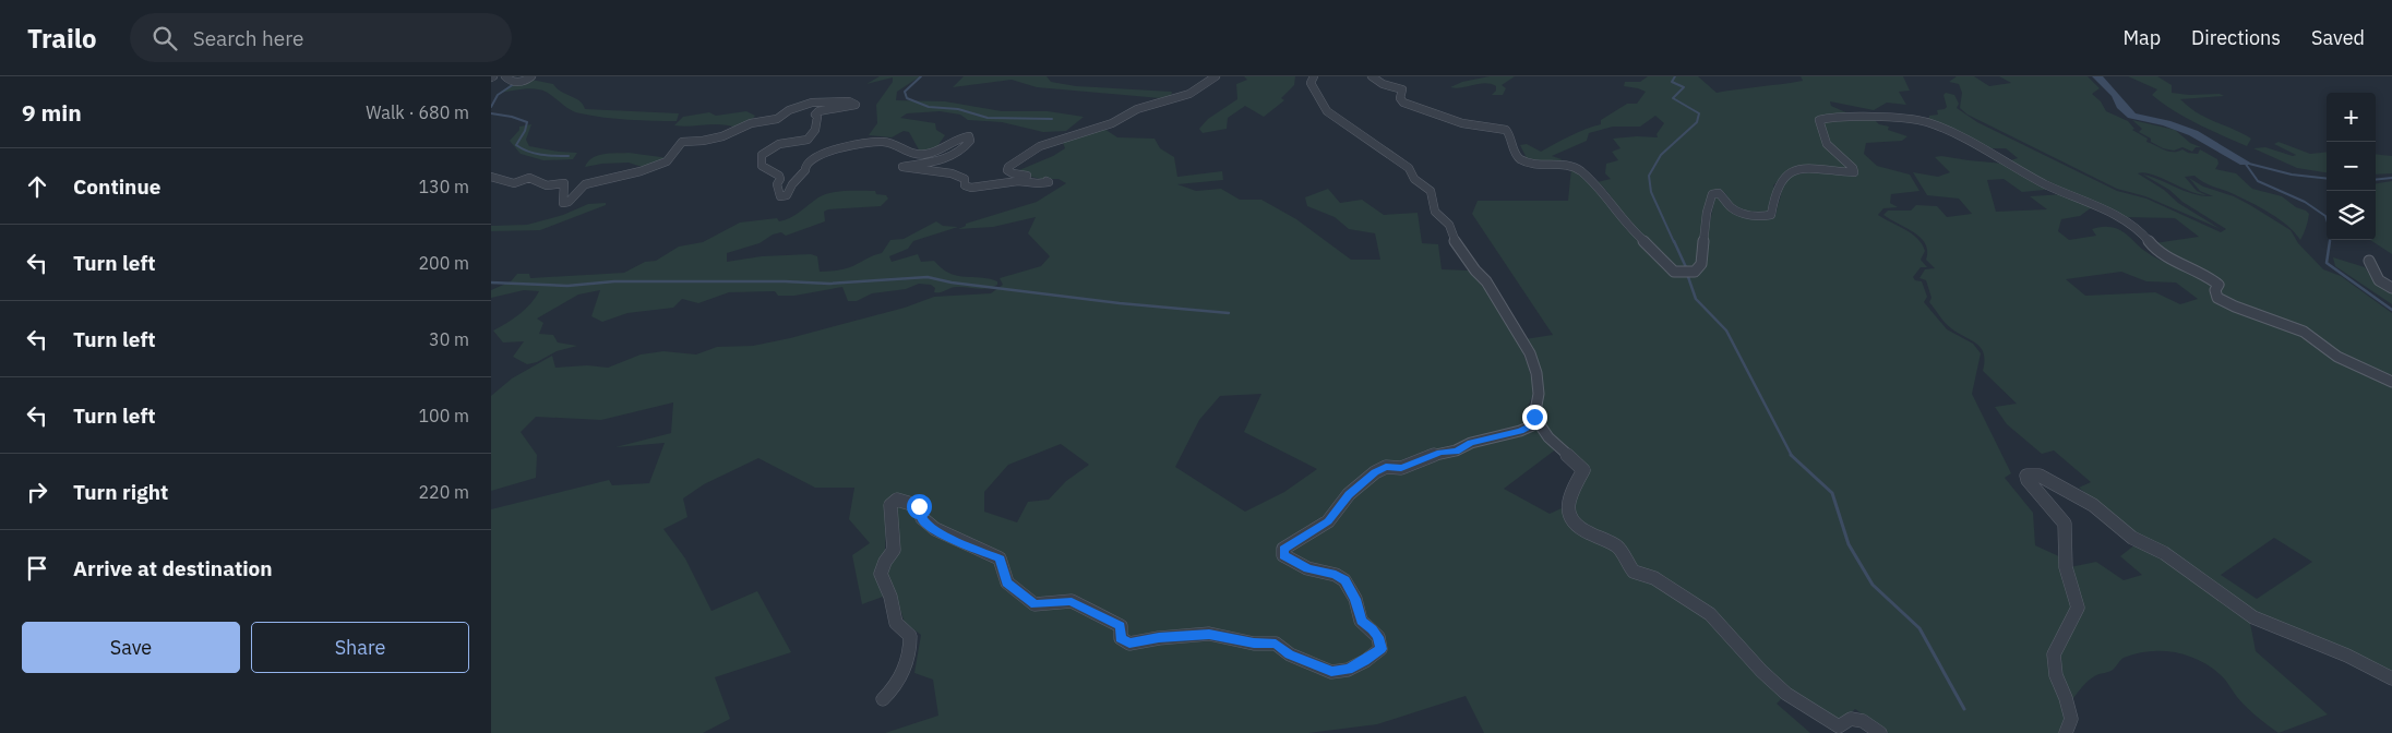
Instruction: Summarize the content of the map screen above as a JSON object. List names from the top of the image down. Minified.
{"page":{"header":"Trailo","search":"Search here","nav":["Map","Directions","Saved"],"heading":["9 min","Walk · 680 m"],"map_buttons":["+","−"],"list":[["Continue","130 m"],["Turn left","200 m"],["Turn left","30 m"],["Turn left","100 m"],["Turn right","220 m"],"Arrive at destination"],"buttons":["Save","Share"]}}
